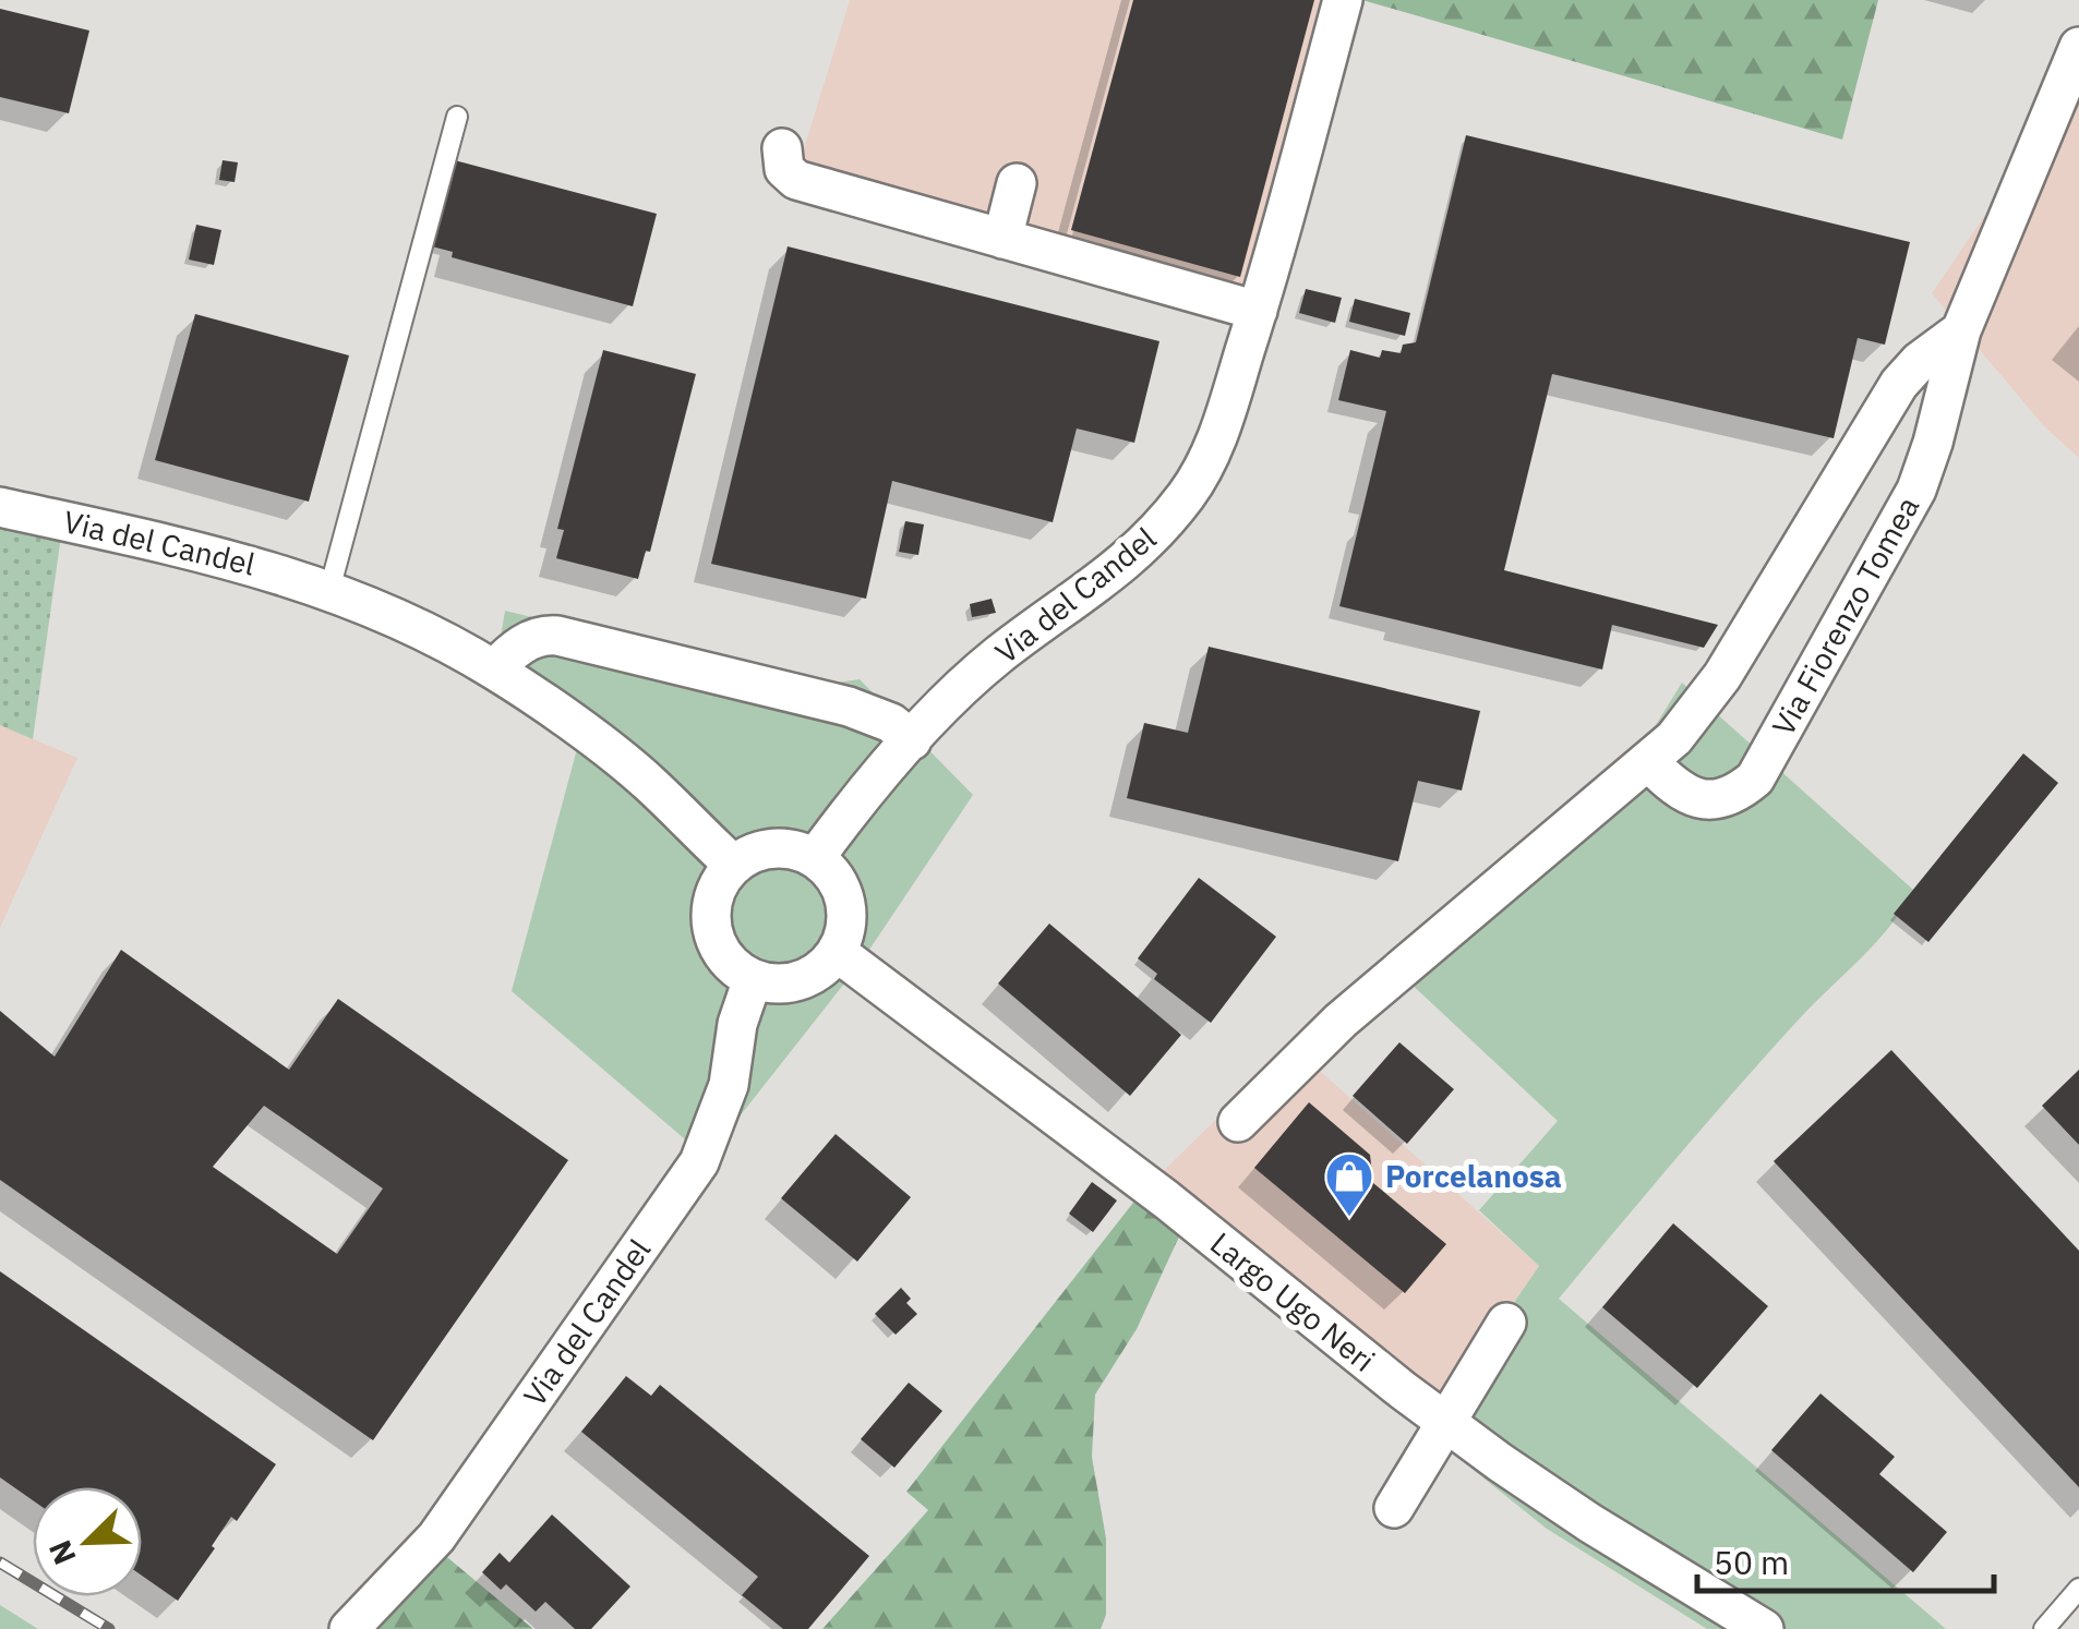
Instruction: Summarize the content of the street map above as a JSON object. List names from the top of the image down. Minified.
{"streets":{"street":["Via del Candel","Via Fiorenzo Tomea","Largo Ugo Neri"]},"crossings":[["Via del Candel","Largo Ugo Neri"]],"places":{"shop":["Porcelanosa"]},"scale_bar":"50 m","north":"bottom left"}
